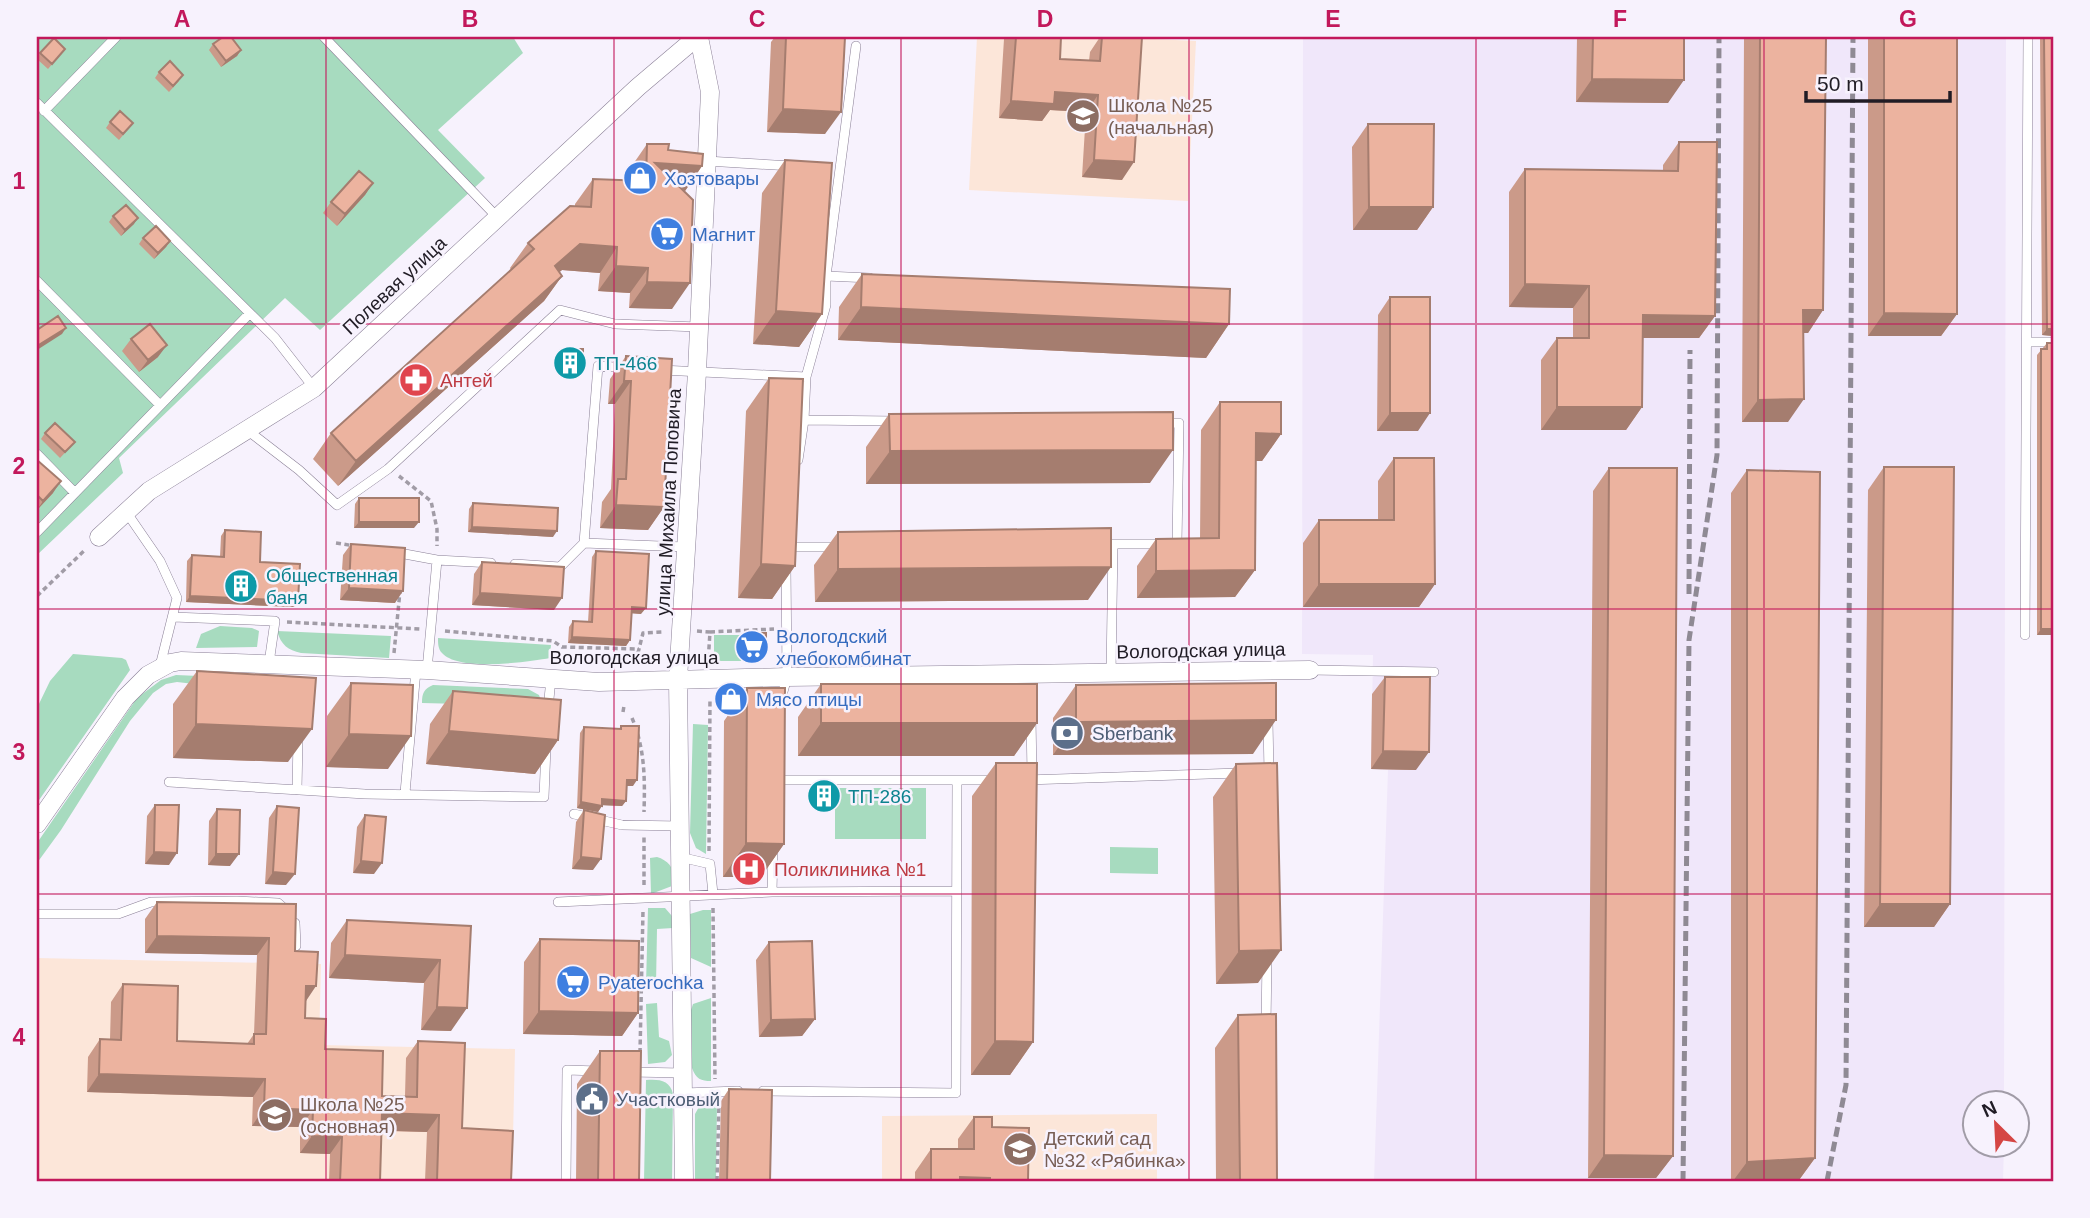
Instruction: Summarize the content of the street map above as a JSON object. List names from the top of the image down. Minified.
{"streets":{"street":["Полевая улица","улица Михаила Поповича","Вологодская улица"]},"crossings":[["Полевая улица","улица Михаила Поповича"],["улица Михаила Поповича","Вологодская улица"]],"places":{"school or university":["Школа №25 (начальная)","Школа №25 (основная)","Детский сад №32 «Рябинка»"],"shop":["Хозтовары","Мясо птицы"],"supermarket":["Магнит","Вологодский хлебокомбинат","Pyaterochka"],"building":["ТП-466","Общественная баня","ТП-286"],"pharmacy":["Антей"],"bank":["Sberbank"],"hospital":["Поликлиника №1"],"public building":["Участковый"]},"scale_bar":"50 m","north":"top left","grid":{"columns":["A","B","C","D","E","F","G"],"rows":["1","2","3","4"]}}
